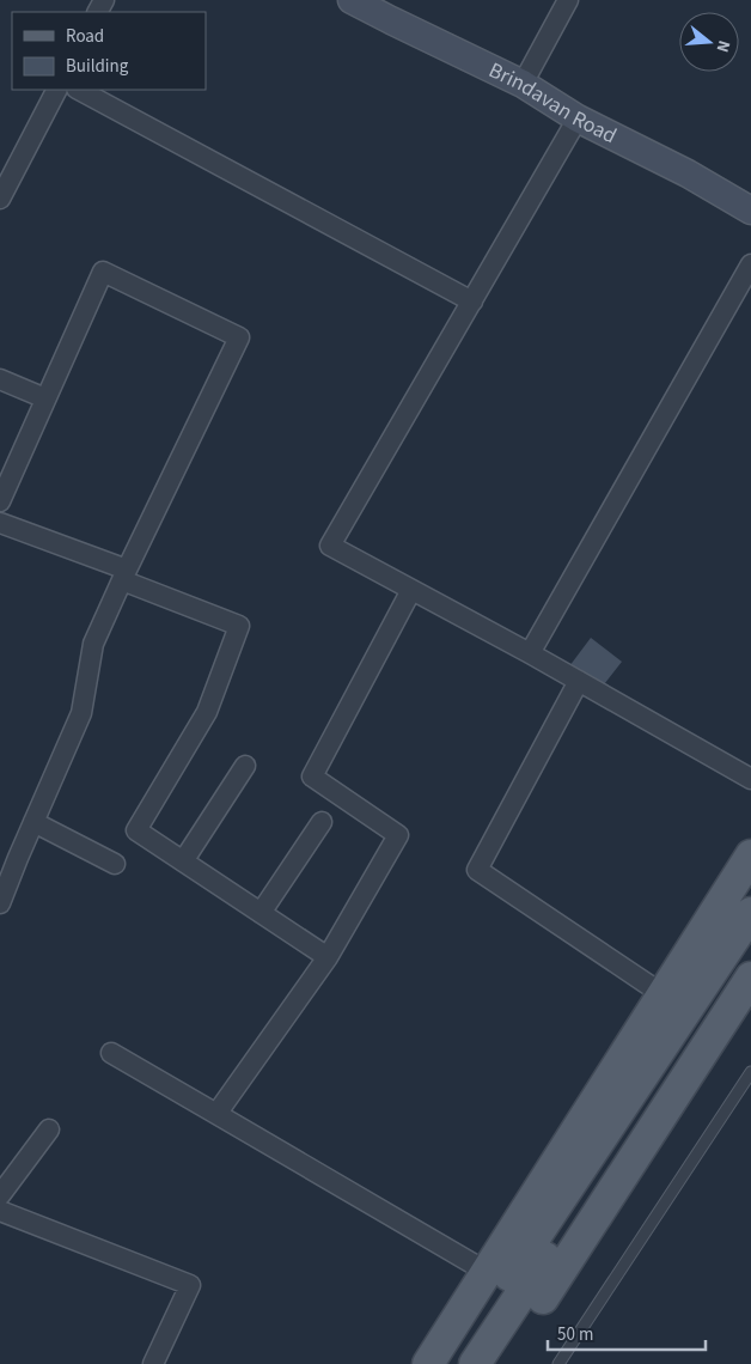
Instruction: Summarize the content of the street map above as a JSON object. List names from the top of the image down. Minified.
{"streets":{"street":["Brindavan Road"]},"legend":["Road","Building"],"scale_bar":"50 m","north":"right"}
